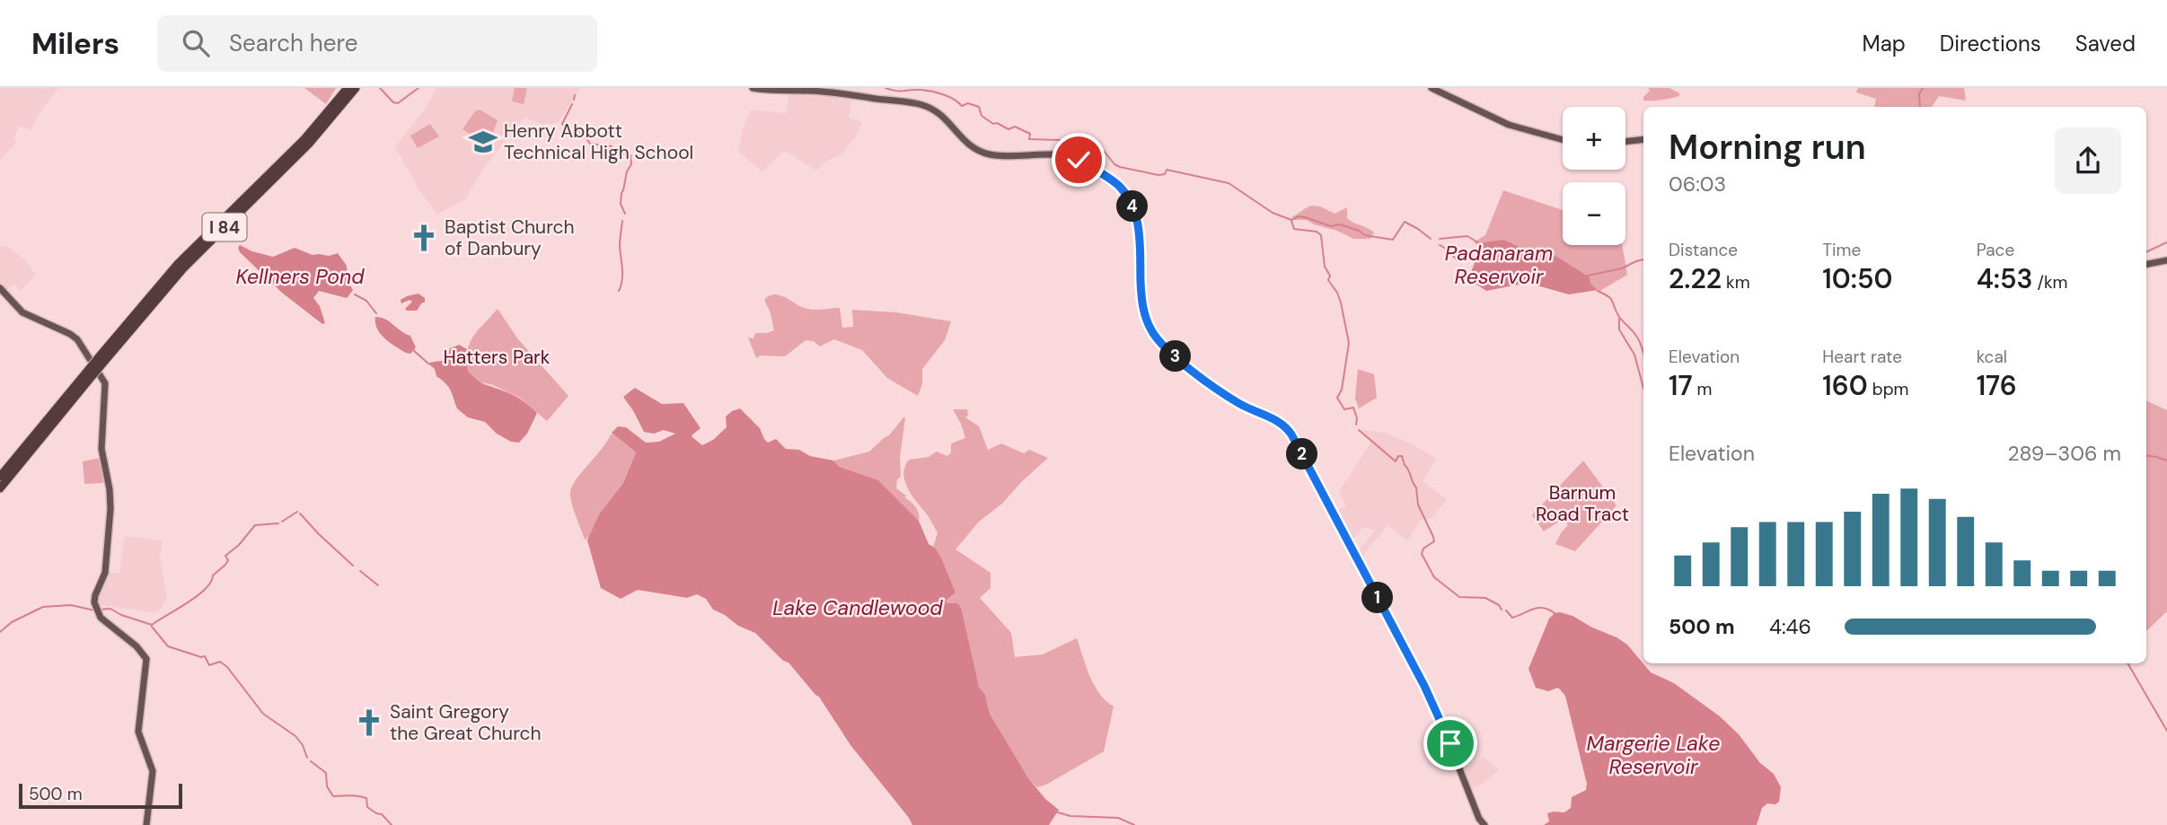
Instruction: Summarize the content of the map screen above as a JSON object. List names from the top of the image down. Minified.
{"streets":{"highway":["I 84"]},"water":["Padanaram Reservoir","Kellners Pond","Lake Candlewood","Margerie Lake Reservoir"],"parks":["Hatters Park","Barnum Road Tract"],"places":{"school or university":["Henry Abbott Technical High School"],"church":["Baptist Church of Danbury","Saint Gregory the Great Church"]},"scale_bar":"500 m","page":{"header":"Milers","search":"Search here","nav":["Map","Directions","Saved"],"map_buttons":["+","−"],"heading":["Morning run","06:03"],"pins":["4","3","2","1"],"stats":[["Distance","2.22 km"],["Time","10:50"],["Pace","4:53 /km"],["Elevation","17 m"],["Heart rate","160 bpm"],["kcal","176"]],"chart":["Elevation","289–306 m"],"list":[{"name":"500 m","note":"4:46"}],"scale":"500 m"}}
